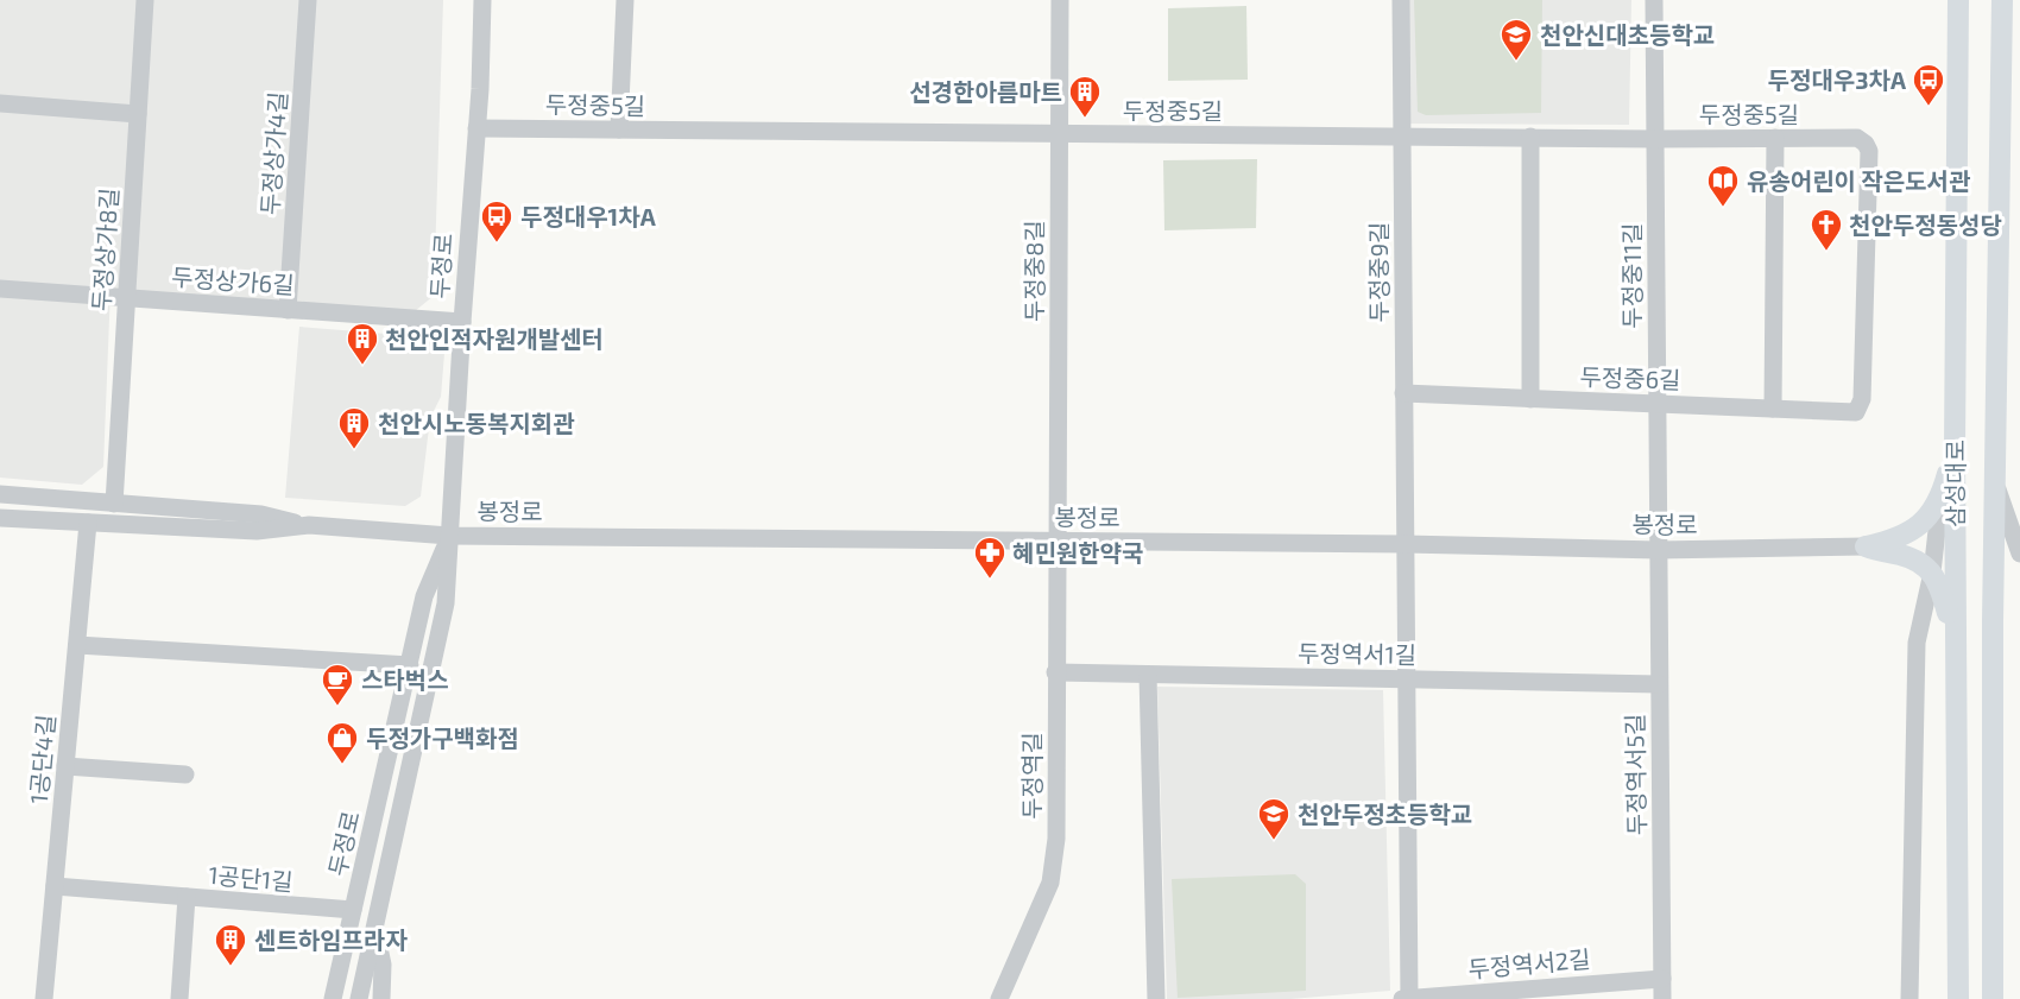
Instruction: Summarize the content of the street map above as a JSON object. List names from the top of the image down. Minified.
{"streets":{"main road":["삼성대로"],"street":["두정중5길","두정상가4길","두정상가8길","두정로","두정중8길","두정중9길","두정중11길","두정상가6길","두정중6길","봉정로","두정역서1길","1공단4길","두정역서5길","두정역길","1공단1길","두정역서2길"]},"crossings":[["두정중5길","두정로"],["두정중5길","두정중8길"],["두정중5길","두정중9길"],["두정중5길","두정중11길"],["두정중5길","두정중6길"],["두정상가4길","두정상가6길"],["두정상가8길","두정상가6길"],["두정상가8길","봉정로"],["두정로","두정상가6길"],["두정로","봉정로"],["두정로","1공단1길"],["두정중8길","봉정로"],["두정중8길","두정역길"],["두정중9길","두정중6길"],["두정중9길","봉정로"],["두정중9길","두정역서1길"],["두정중9길","두정역서2길"],["두정중11길","두정중6길"],["두정중11길","봉정로"],["두정중11길","두정역서5길"],["봉정로","1공단4길"],["봉정로","두정역서5길"],["봉정로","두정역길"],["두정역서1길","두정역서5길"],["두정역서1길","두정역길"],["1공단4길","1공단1길"],["두정역서5길","두정역서2길"]],"places":{"school or university":["천안신대초등학교","천안두정초등학교"],"bus stop":["두정대우3차A","두정대우1차A"],"building":["선경한아름마트","천안인적자원개발센터","천안시노동복지회관","센트하임프라자"],"library":["유송어린이 작은도서관"],"church":["천안두정동성당"],"pharmacy":["혜민원한약국"],"cafe":["스타벅스"],"shop":["두정가구백화점"]}}
